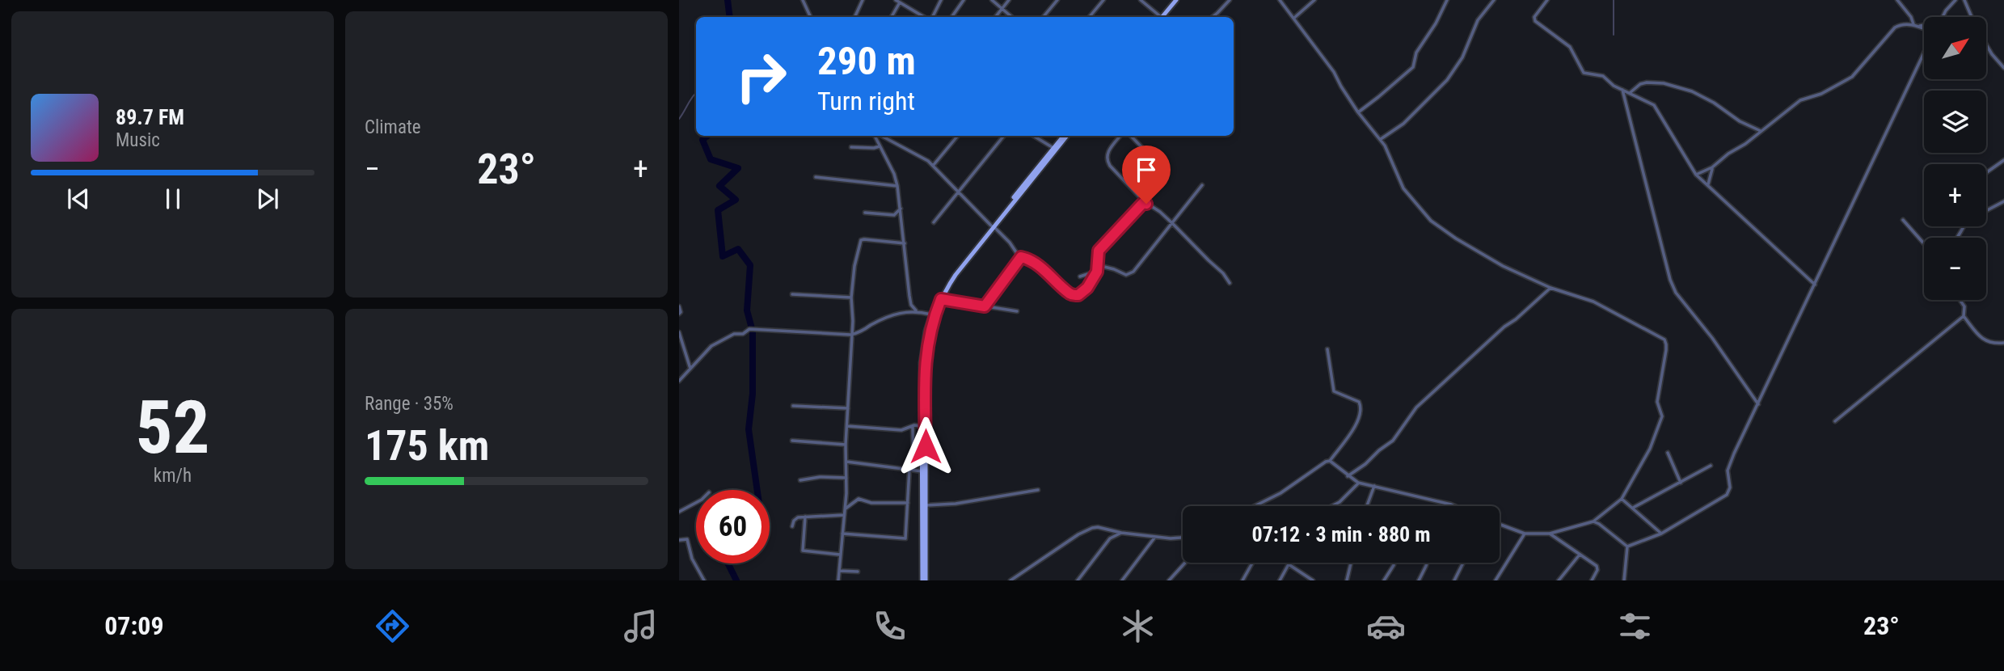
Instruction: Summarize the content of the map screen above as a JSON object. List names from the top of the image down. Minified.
{"north":"top right","page":{"tile":["Climate",["52","km/h"],["Range · 35%","175 km"]],"map_buttons":["+","−"],"turn":["290 m","Turn right"],"song":["89.7 FM","Music"],"heat":["−","23°","+"],"limit":"60","trip":"07:12 · 3 min · 880 m","tabs":["07:09","23°"]}}
